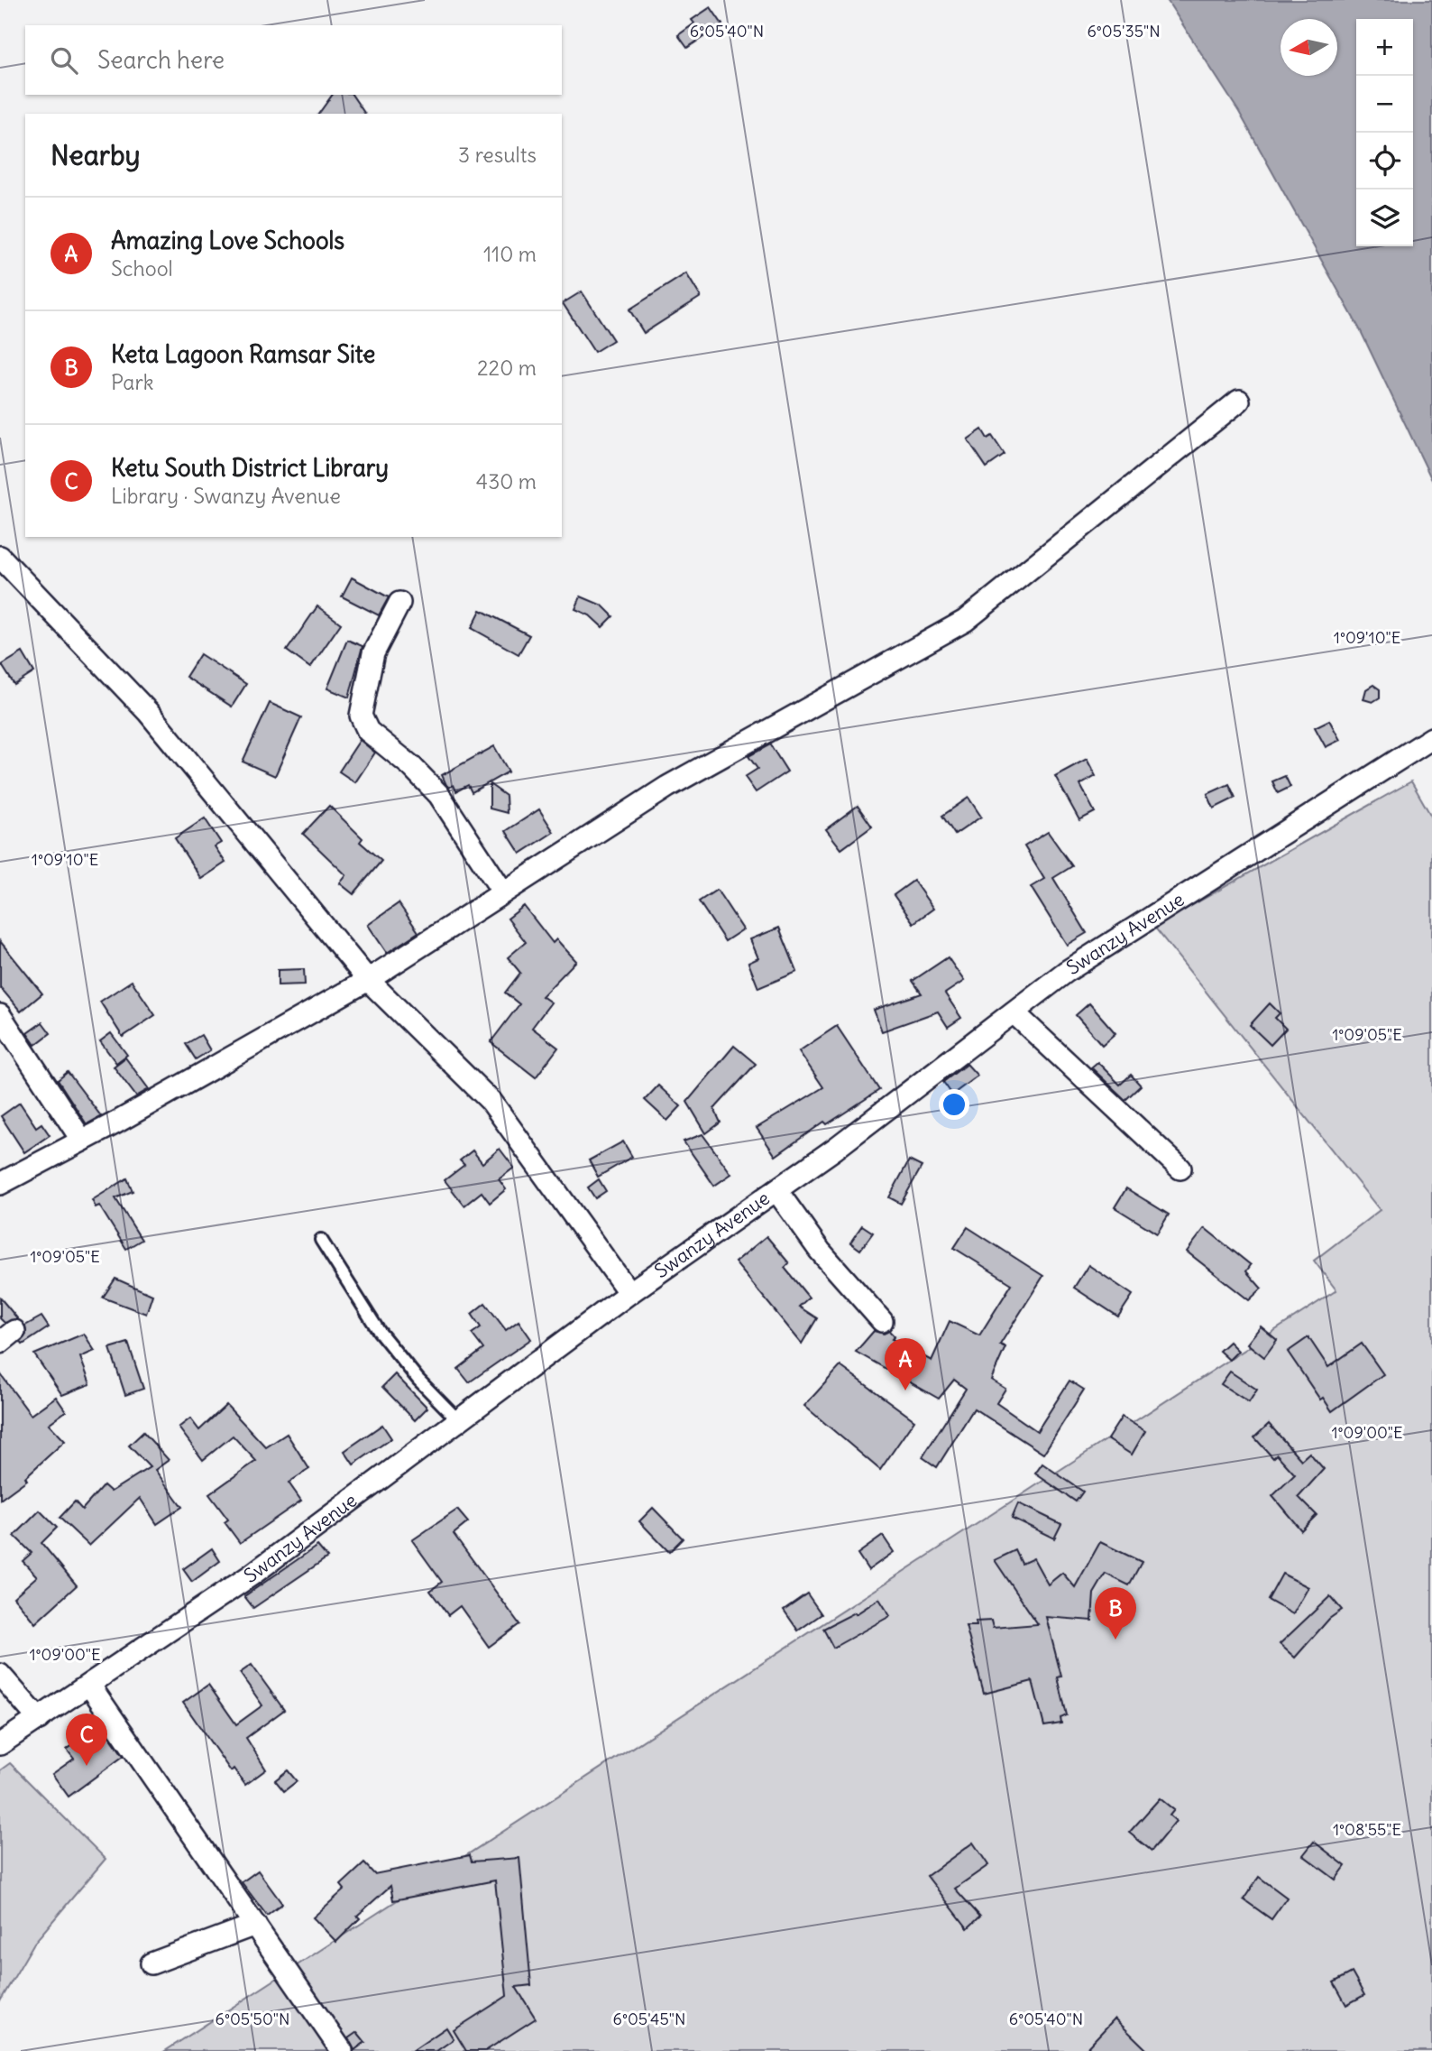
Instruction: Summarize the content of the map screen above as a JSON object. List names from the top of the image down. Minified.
{"streets":{"street":["Swanzy Avenue"]},"north":"left","page":{"map_buttons":["+","−"],"search":"Search here","heading":["Nearby","3 results"],"list":[{"mark":"A","name":"Amazing Love Schools","note":"School","value":"110 m"},{"mark":"B","name":"Keta Lagoon Ramsar Site","note":"Park","value":"220 m"},{"mark":"C","name":"Ketu South District Library","note":"Library · Swanzy Avenue","value":"430 m"}],"pins":["A","B","C"]},"coordinates":["6°05'40\"N","6°05'35\"N","1°09'10\"E","1°09'05\"E","1°09'00\"E","1°08'55\"E","6°05'50\"N","6°05'45\"N"]}
